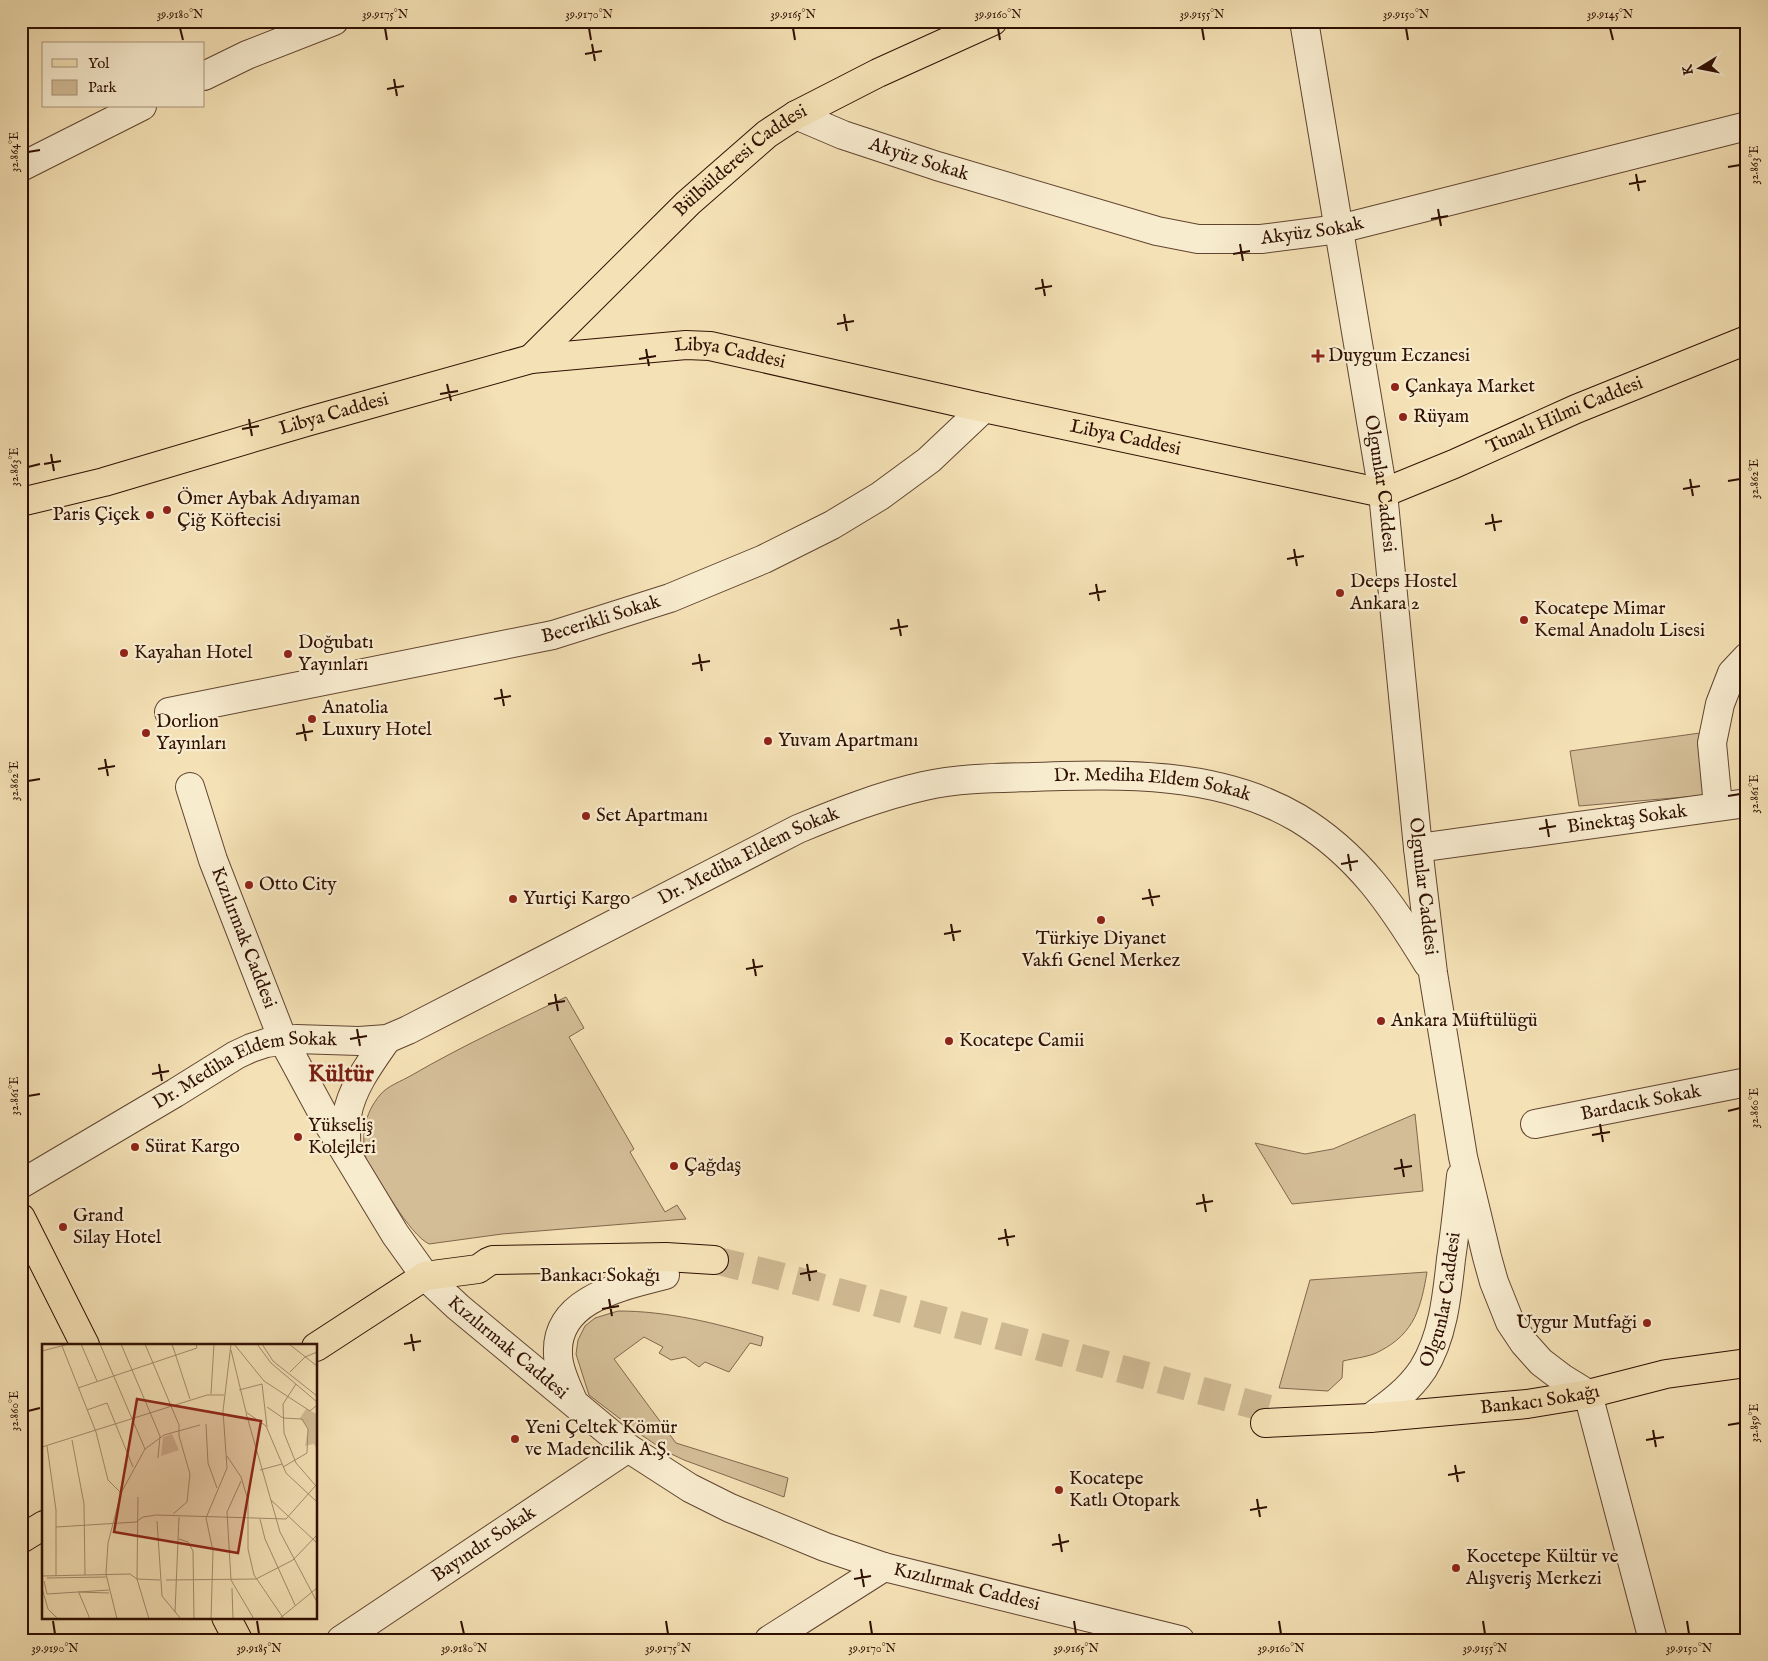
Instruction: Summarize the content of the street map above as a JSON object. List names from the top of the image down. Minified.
{"streets":{"main road":["Bülbülderesi Caddesi","Libya Caddesi","Tunalı Hilmi Caddesi","Bankacı Sokağı"],"street":["Akyüz Sokak","Olgunlar Caddesi","Becerikli Sokak","Dr. Mediha Eldem Sokak","Binektaş Sokak","Kızılırmak Caddesi","Bardacık Sokak","Bayındır Sokak"]},"crossings":[["Akyüz Sokak","Bülbülderesi Caddesi"],["Akyüz Sokak","Olgunlar Caddesi"],["Bülbülderesi Caddesi","Libya Caddesi"],["Libya Caddesi","Tunalı Hilmi Caddesi"],["Libya Caddesi","Olgunlar Caddesi"],["Libya Caddesi","Becerikli Sokak"],["Tunalı Hilmi Caddesi","Olgunlar Caddesi"],["Olgunlar Caddesi","Dr. Mediha Eldem Sokak"],["Olgunlar Caddesi","Binektaş Sokak"],["Olgunlar Caddesi","Bankacı Sokağı"],["Dr. Mediha Eldem Sokak","Kızılırmak Caddesi"],["Kızılırmak Caddesi","Bankacı Sokağı"],["Kızılırmak Caddesi","Bayındır Sokak"]],"districts":["Kültür"],"places":{"health":["Duygum Eczanesi"],"other":["Çankaya Market","Rüyam","Ömer Aybak Adıyaman Çiğ Köftecisi","Paris Çiçek","Deeps Hostel Ankara 2","Kocatepe Mimar Kemal Anadolu Lisesi","Kayahan Hotel","Doğubatı Yayınları","Anatolia Luxury Hotel","Dorlion Yayınları","Yuvam Apartmanı","Set Apartmanı","Otto City","Yurtiçi Kargo","Türkiye Diyanet Vakfı Genel Merkez","Ankara Müftülügü","Kocatepe Camii","Yükseliş Kolejleri","Sürat Kargo","Çağdaş","Grand Silay Hotel","Uygur Mutfaği","Yeni Çeltek Kömür ve Madencilik A.Ş.","Kocatepe Katlı Otopark","Kocetepe Kültür ve Alışveriş Merkezi"]},"legend":["Yol","Park"],"north":"left","coordinates":["39.9180°N","39.9175°N","39.9170°N","39.9165°N","39.9160°N","39.9155°N","39.9150°N","39.9145°N","32.864°E","32.863°E","32.862°E","32.861°E","32.860°E","32.859°E","39.9190°N","39.9185°N"]}
